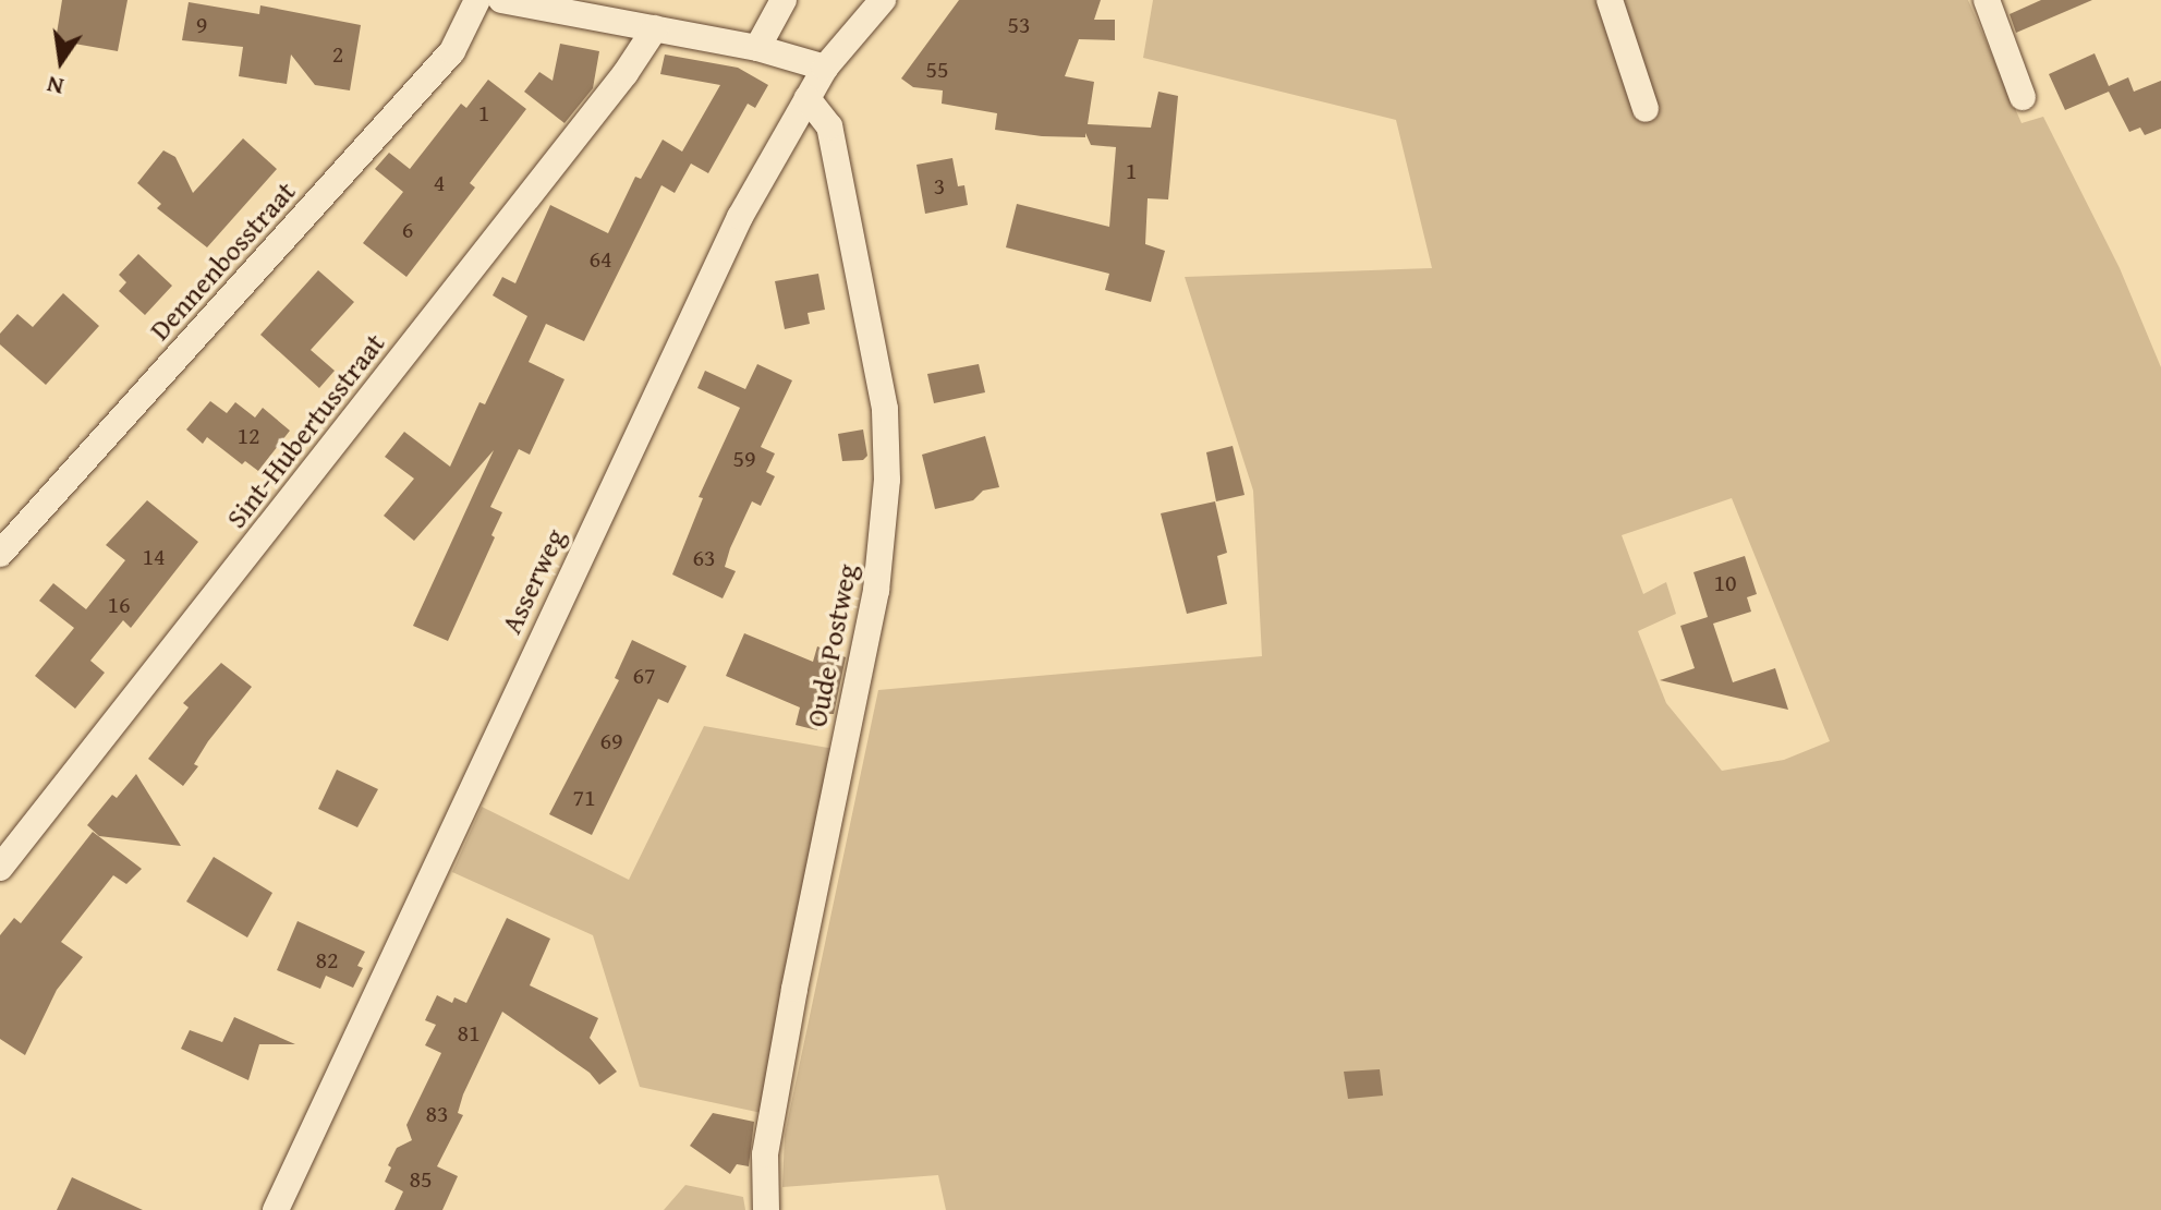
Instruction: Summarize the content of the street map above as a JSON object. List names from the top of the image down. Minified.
{"streets":{"street":["Dennenbosstraat","Sint-Hubertusstraat","Asserweg","Oude Postweg"]},"crossings":[["Asserweg","Oude Postweg"]],"house_numbers":["9","53","2","55","1","1","4","3","6","64","12","59","14","63","10","16","67","69","71","82","81","83","85"],"north":"bottom"}
